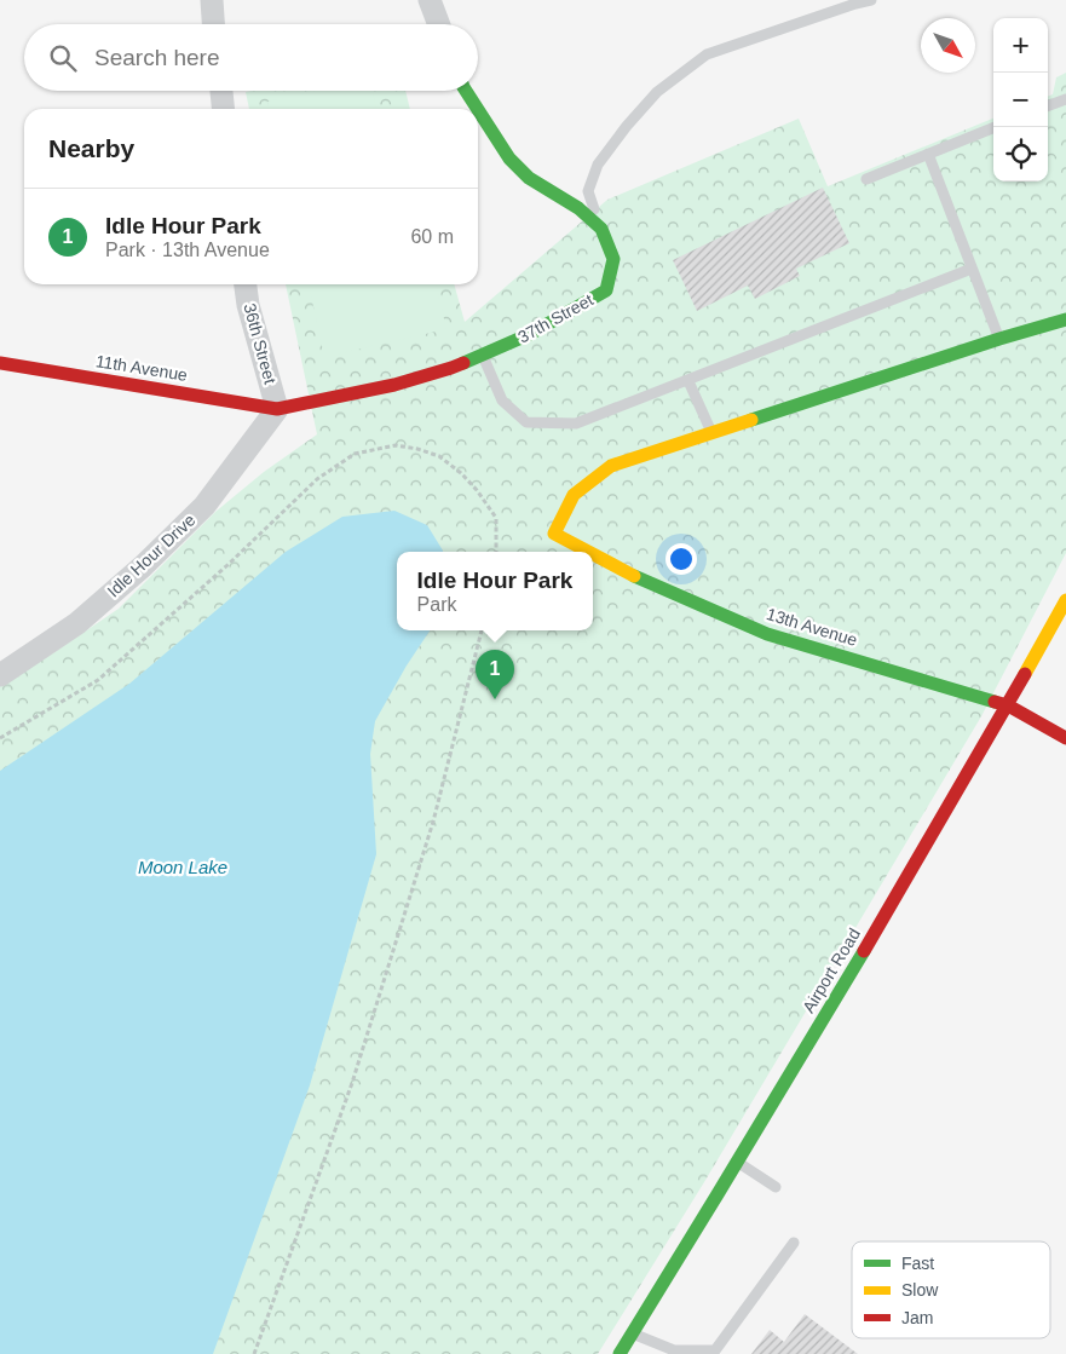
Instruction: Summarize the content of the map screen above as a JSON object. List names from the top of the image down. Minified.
{"streets":{"street":["37th Street","36th Street","11th Avenue","Idle Hour Drive","13th Avenue","Airport Road"]},"crossings":[["37th Street","36th Street"],["37th Street","11th Avenue"],["37th Street","Idle Hour Drive"],["36th Street","11th Avenue"],["36th Street","Idle Hour Drive"],["11th Avenue","Idle Hour Drive"],["13th Avenue","Airport Road"]],"water":["Moon Lake"],"legend":["Fast","Slow","Jam"],"north":"bottom right","page":{"map_buttons":["+","−"],"search":"Search here","heading":"Nearby","list":[{"mark":"1","name":"Idle Hour Park","note":"Park · 13th Avenue","value":"60 m"}],"popup":["Idle Hour Park","Park"],"pins":"1"}}
